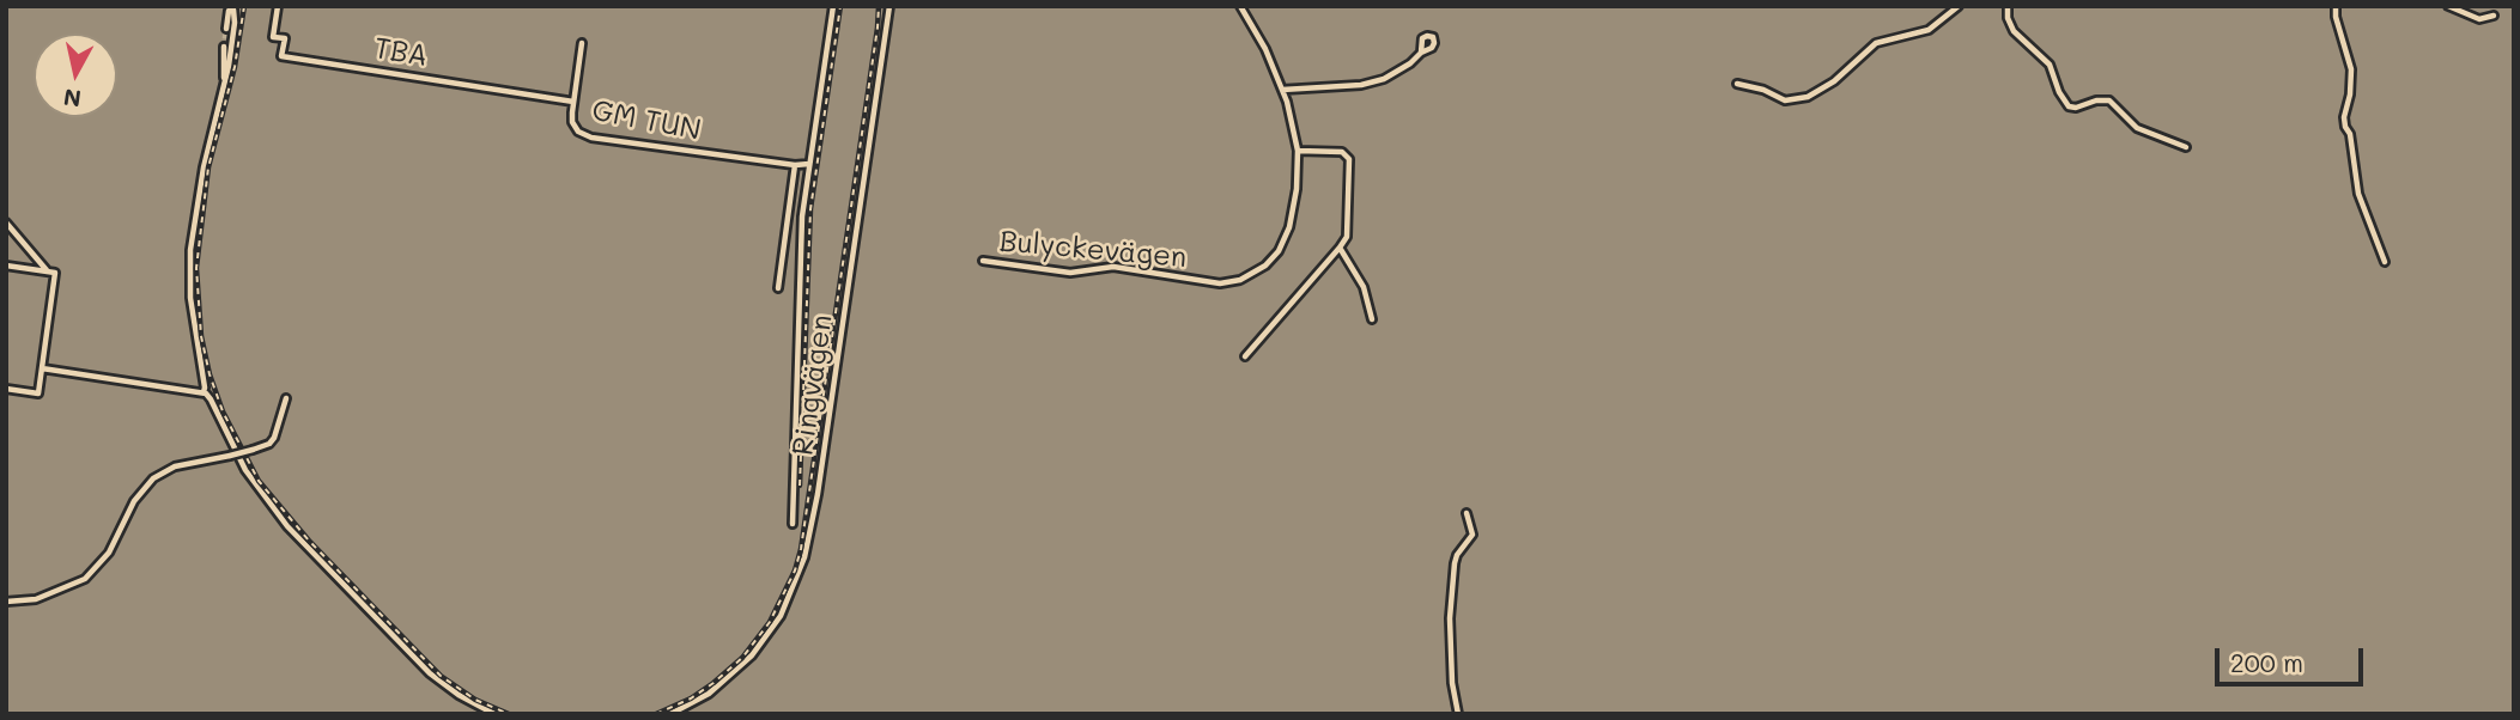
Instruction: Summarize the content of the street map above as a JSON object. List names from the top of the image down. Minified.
{"streets":{"street":["TBA","GM TUN","Bulyckevägen","Ringvägen"]},"crossings":[["TBA","GM TUN"]],"scale_bar":"200 m","north":"bottom"}
